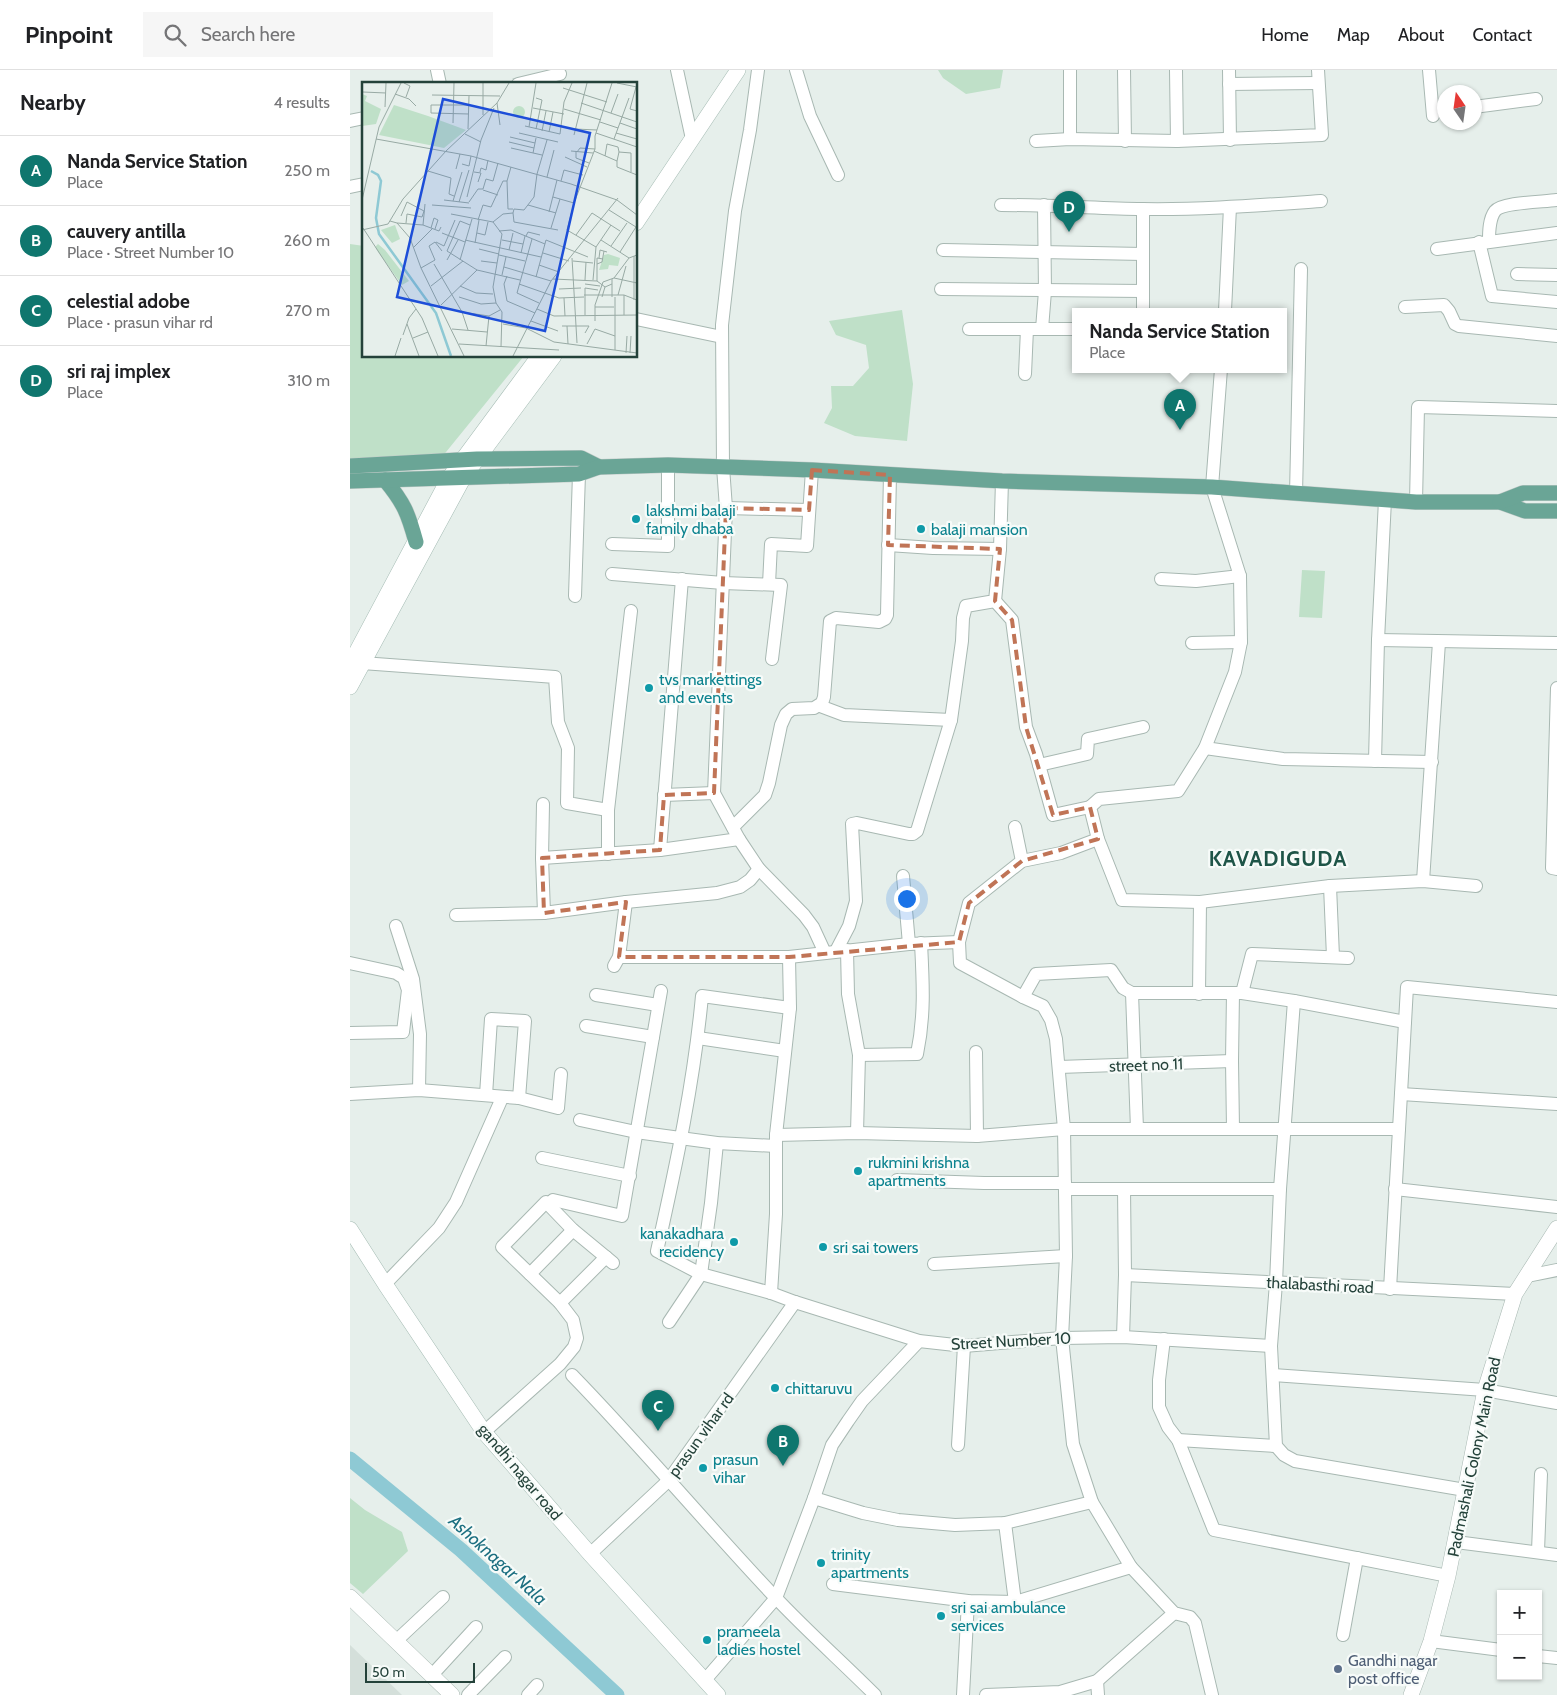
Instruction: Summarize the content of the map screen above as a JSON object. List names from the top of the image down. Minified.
{"streets":{"main road":["Padmashali Colony Main Road","gandhi nagar road"],"street":["street no 11","thalabasthi road","Street Number 10","prasun vihar rd"]},"crossings":[["thalabasthi road","Padmashali Colony Main Road"],["Street Number 10","prasun vihar rd"],["prasun vihar rd","gandhi nagar road"]],"districts":["KAVADIGUDA"],"water":["Ashoknagar Nala"],"places":["lakshmi balaji family dhaba","balaji mansion","tvs markettings and events","rukmini krishna apartments","kanakadhara recidency","sri sai towers","chittaruvu","prasun vihar","trinity apartments","sri sai ambulance services","prameela ladies hostel","Gandhi nagar post office"],"scale_bar":"50 m","north":"top","page":{"header":"Pinpoint","search":"Search here","nav":["Home","Map","About","Contact"],"heading":["Nearby","4 results"],"list":[{"mark":"A","name":"Nanda Service Station","note":"Place","value":"250 m"},{"mark":"B","name":"cauvery antilla","note":"Place · Street Number 10","value":"260 m"},{"mark":"C","name":"celestial adobe","note":"Place · prasun vihar rd","value":"270 m"},{"mark":"D","name":"sri raj implex","note":"Place","value":"310 m"}],"pins":["D","A","C","B"],"popup":["Nanda Service Station","Place"],"map_buttons":["+","−"],"scale":"50 m"}}
